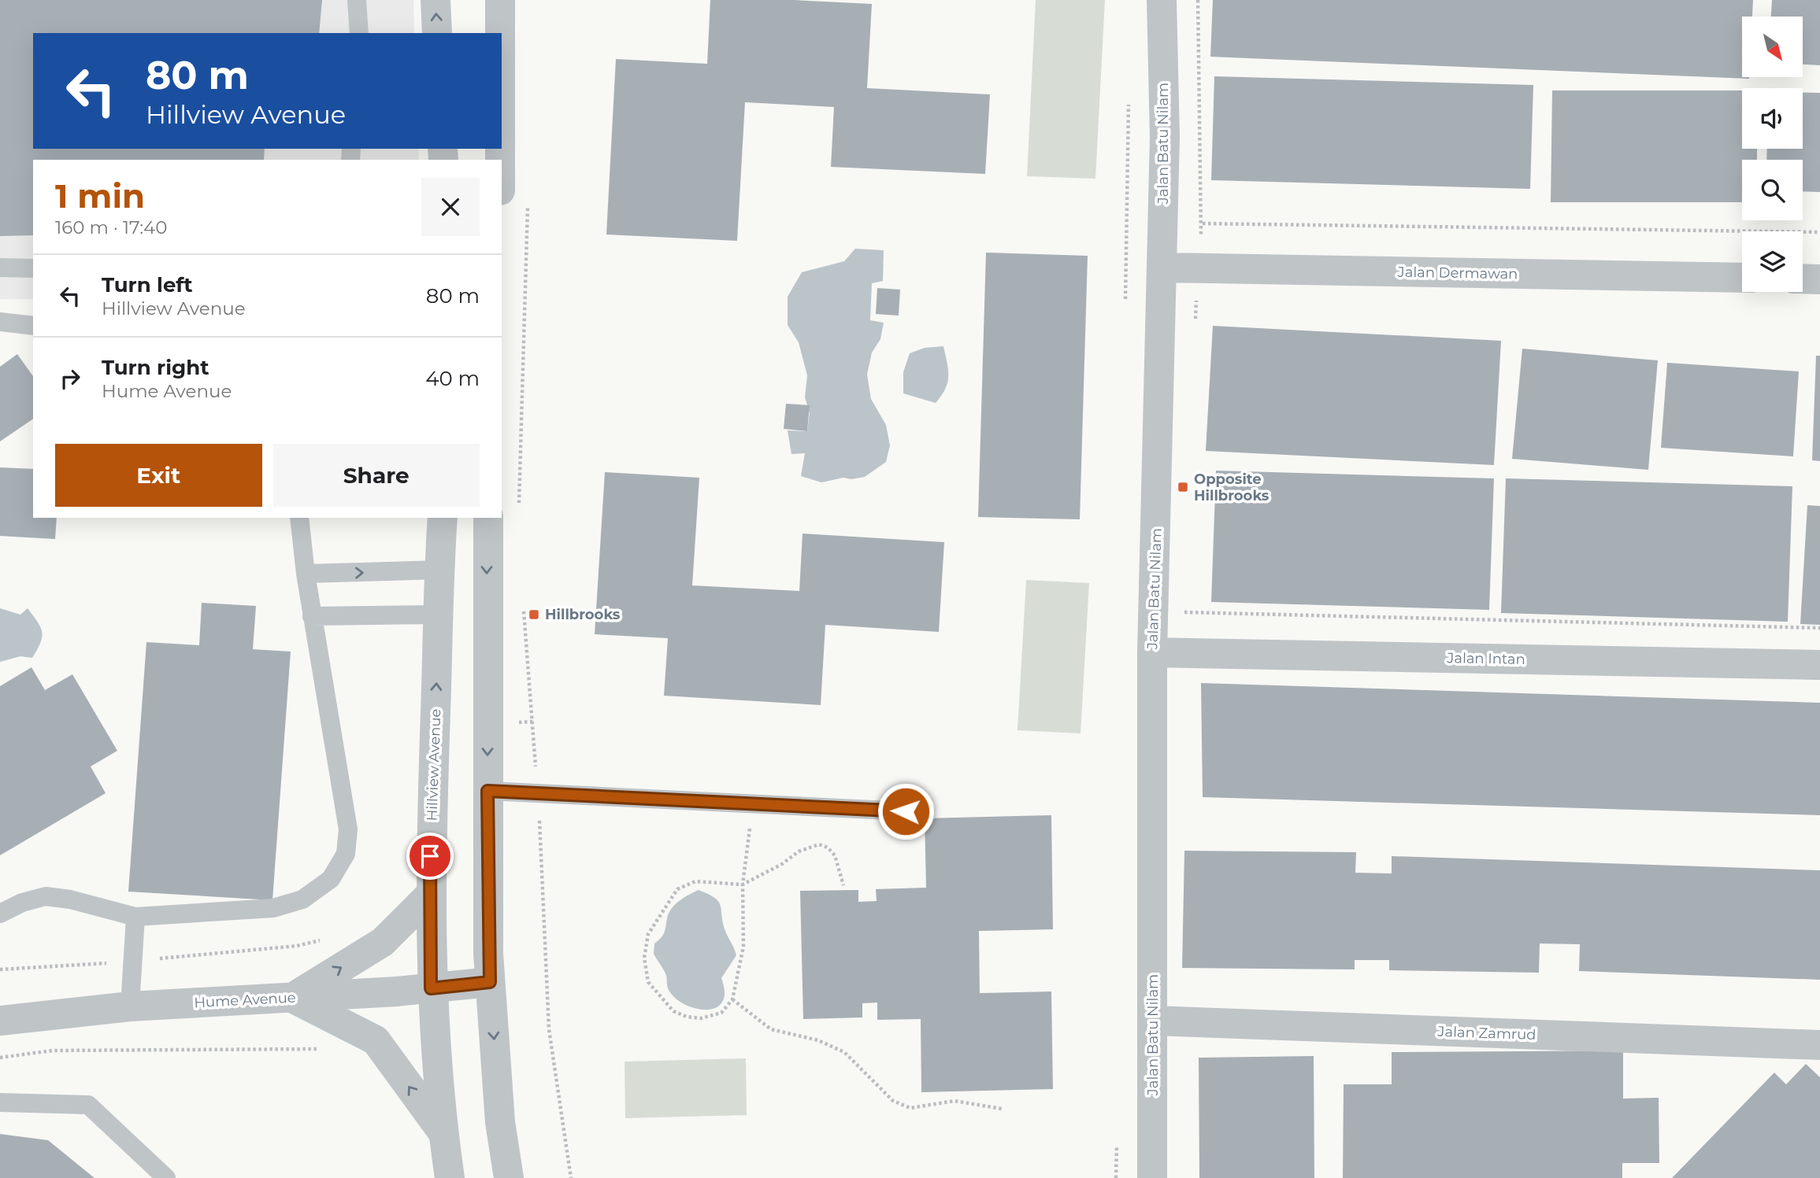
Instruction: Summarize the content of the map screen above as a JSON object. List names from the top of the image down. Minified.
{"streets":{"street":["Jalan Batu Nilam","Jalan Dermawan","Jalan Intan","Hillview Avenue","Hume Avenue","Jalan Zamrud"]},"crossings":[["Jalan Batu Nilam","Jalan Dermawan"],["Jalan Batu Nilam","Jalan Intan"],["Jalan Batu Nilam","Jalan Zamrud"],["Hillview Avenue","Hume Avenue"]],"places":{"transit":["Opposite Hillbrooks","Hillbrooks"]},"north":"bottom right","page":{"turn":["80 m","Hillview Avenue"],"heading":["1 min","160 m · 17:40"],"list":[{"name":"Turn left","note":"Hillview Avenue","value":"80 m"},{"name":"Turn right","note":"Hume Avenue","value":"40 m"}],"buttons":["Exit","Share"]}}
